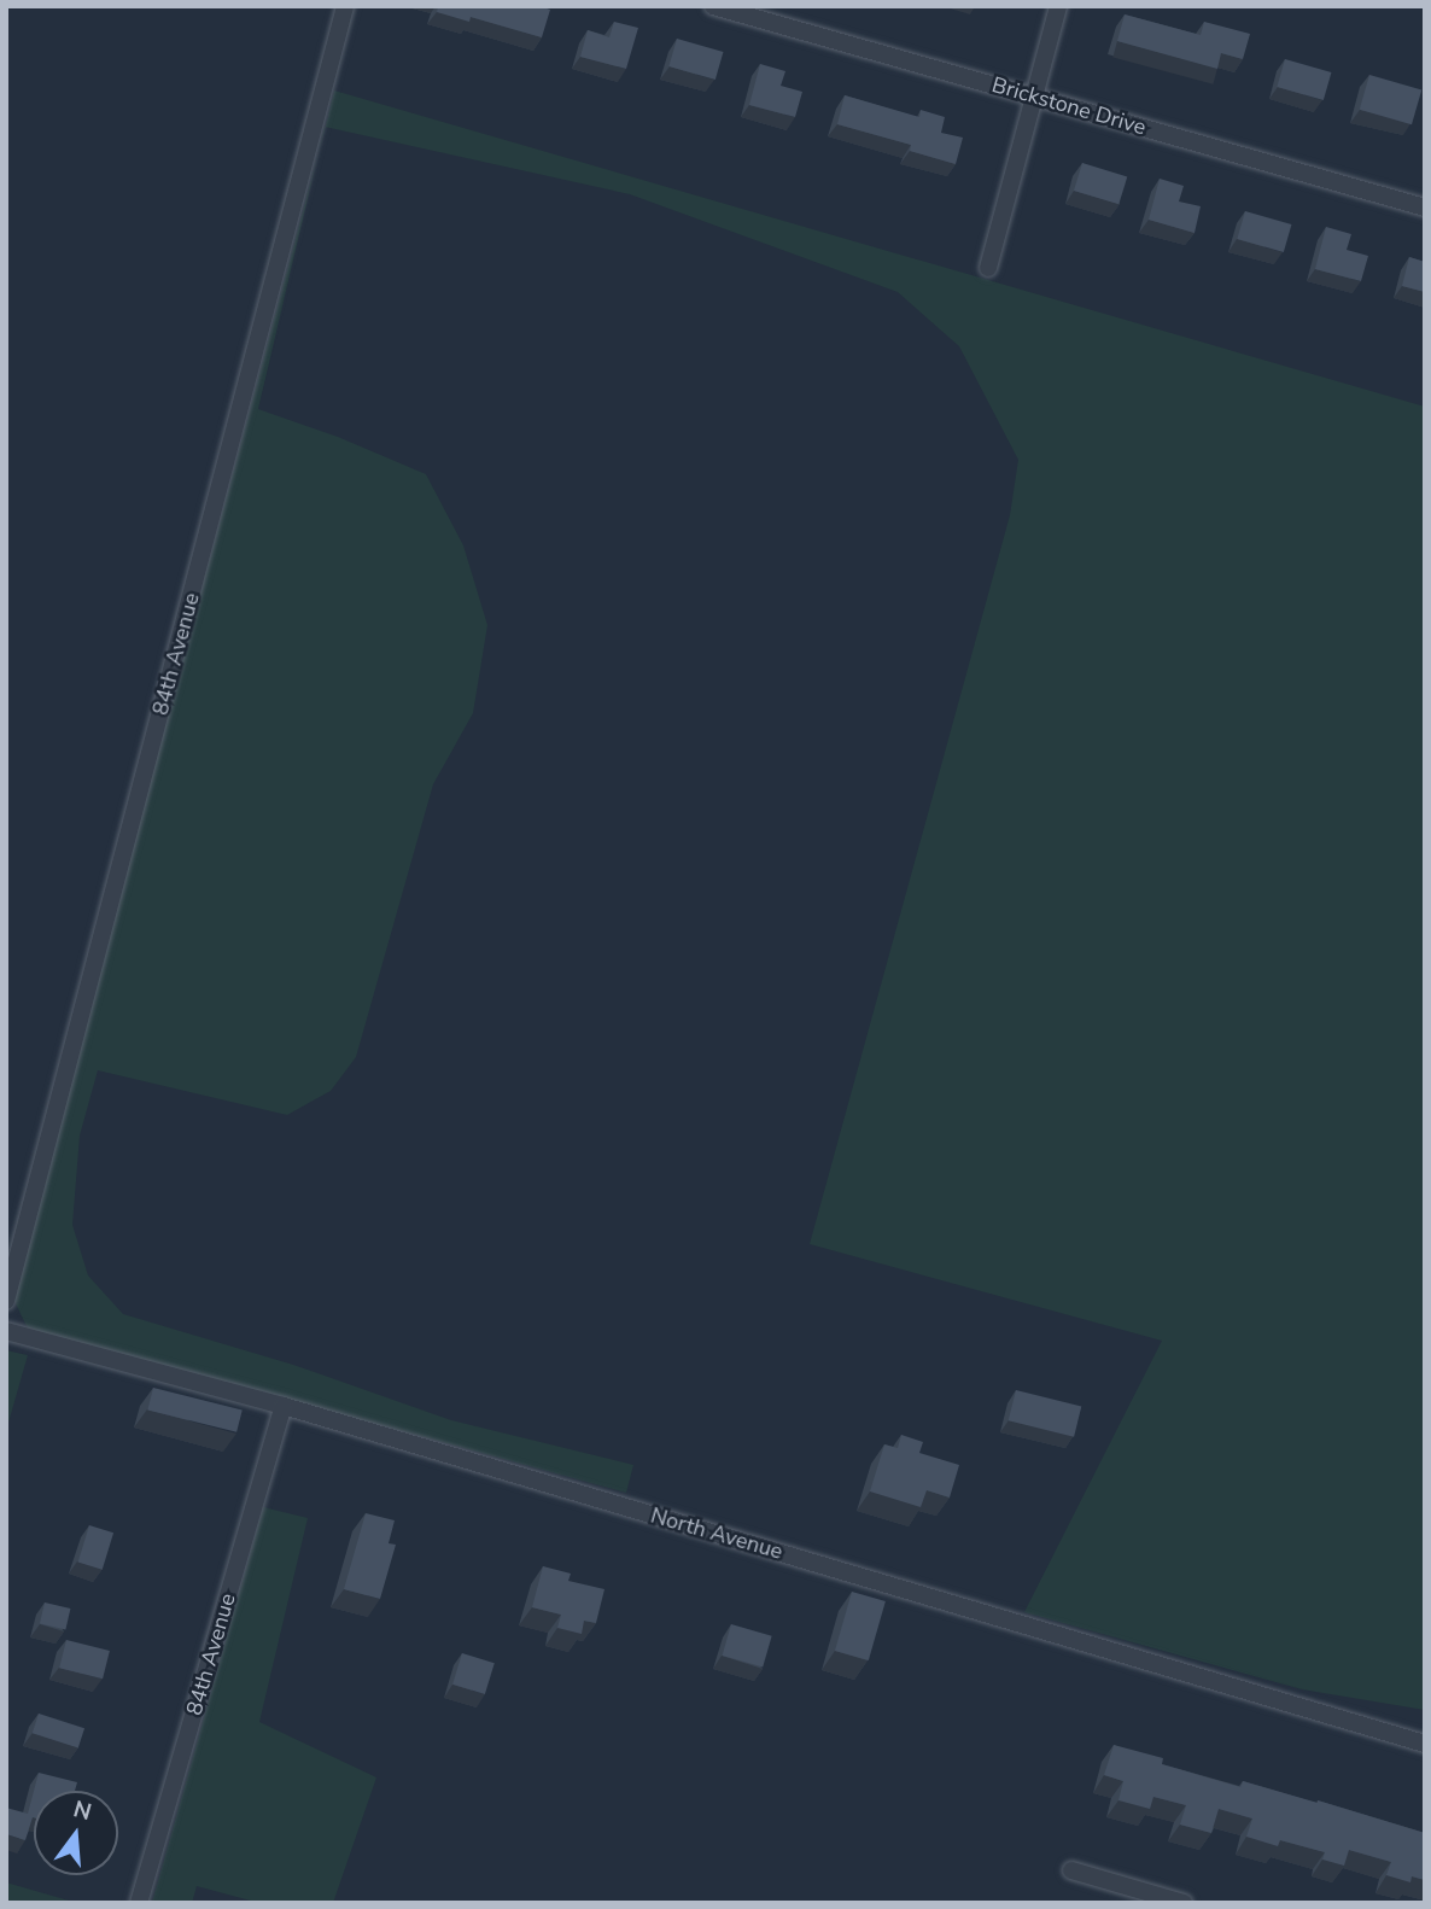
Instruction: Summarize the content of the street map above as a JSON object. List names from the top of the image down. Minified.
{"streets":{"street":["Brickstone Drive","84th Avenue","North Avenue"]},"crossings":[["84th Avenue","North Avenue"]],"north":"top"}
